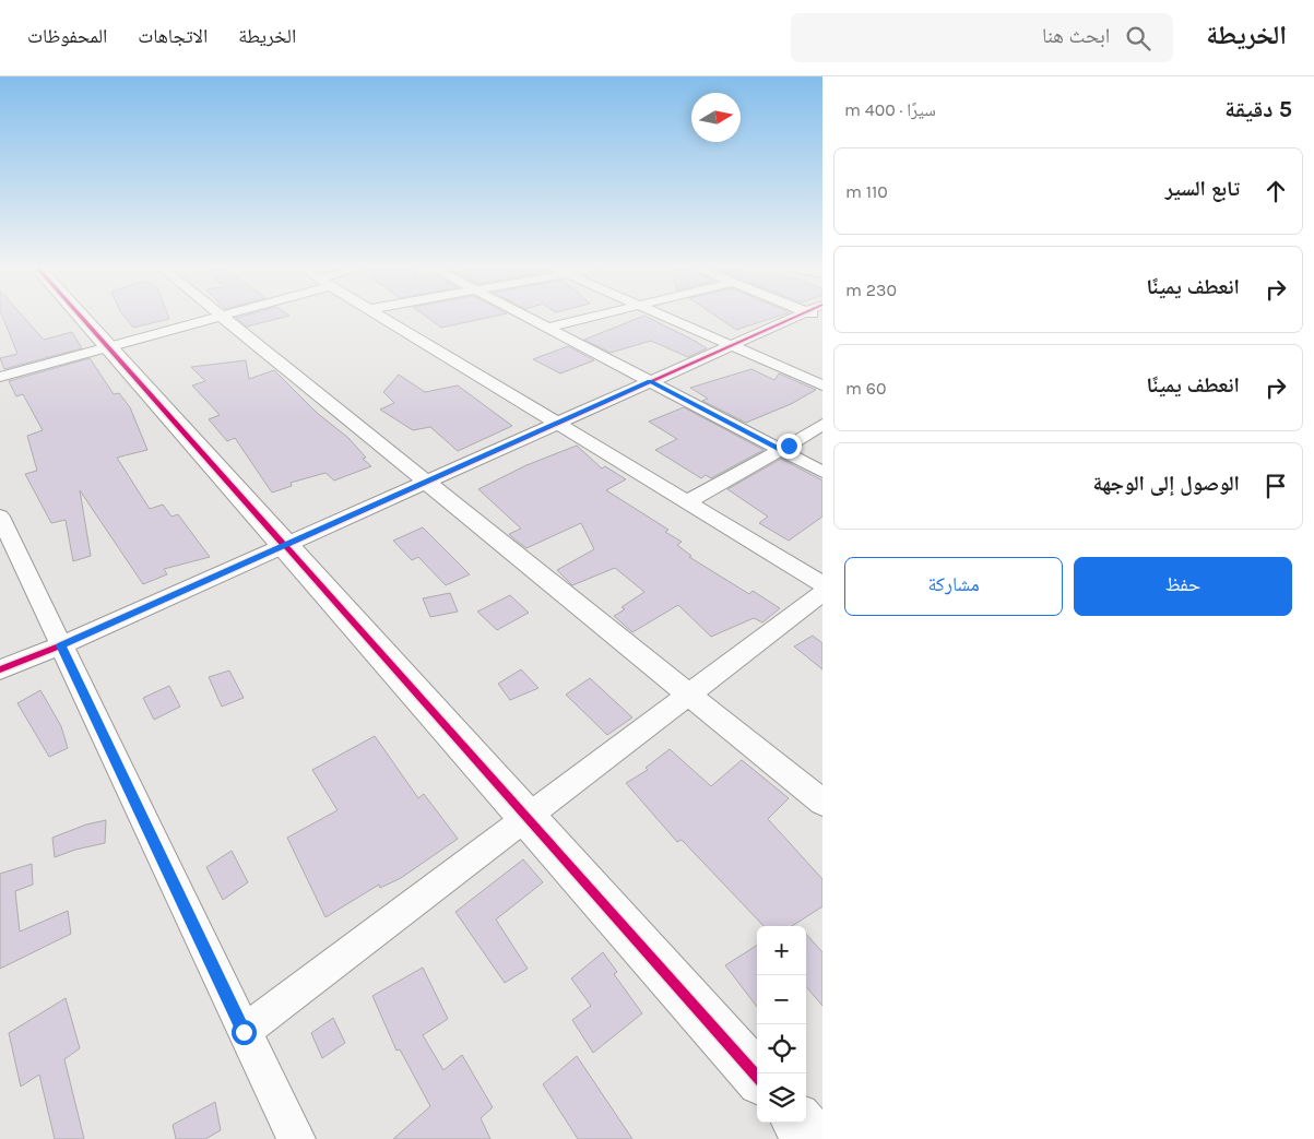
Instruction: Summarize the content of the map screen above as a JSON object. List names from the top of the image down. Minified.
{"north":"right","page":{"header":"الخريطة","search":"ابحث هنا","nav":["الخريطة","الاتجاهات","المحفوظات"],"heading":["5 دقيقة","سيرًا · 400 m"],"list":[["تابع السير","110 m"],["انعطف يمينًا","230 m"],["انعطف يمينًا","60 m"],"الوصول إلى الوجهة"],"buttons":["حفظ","مشاركة"],"map_buttons":["+","−"]}}
